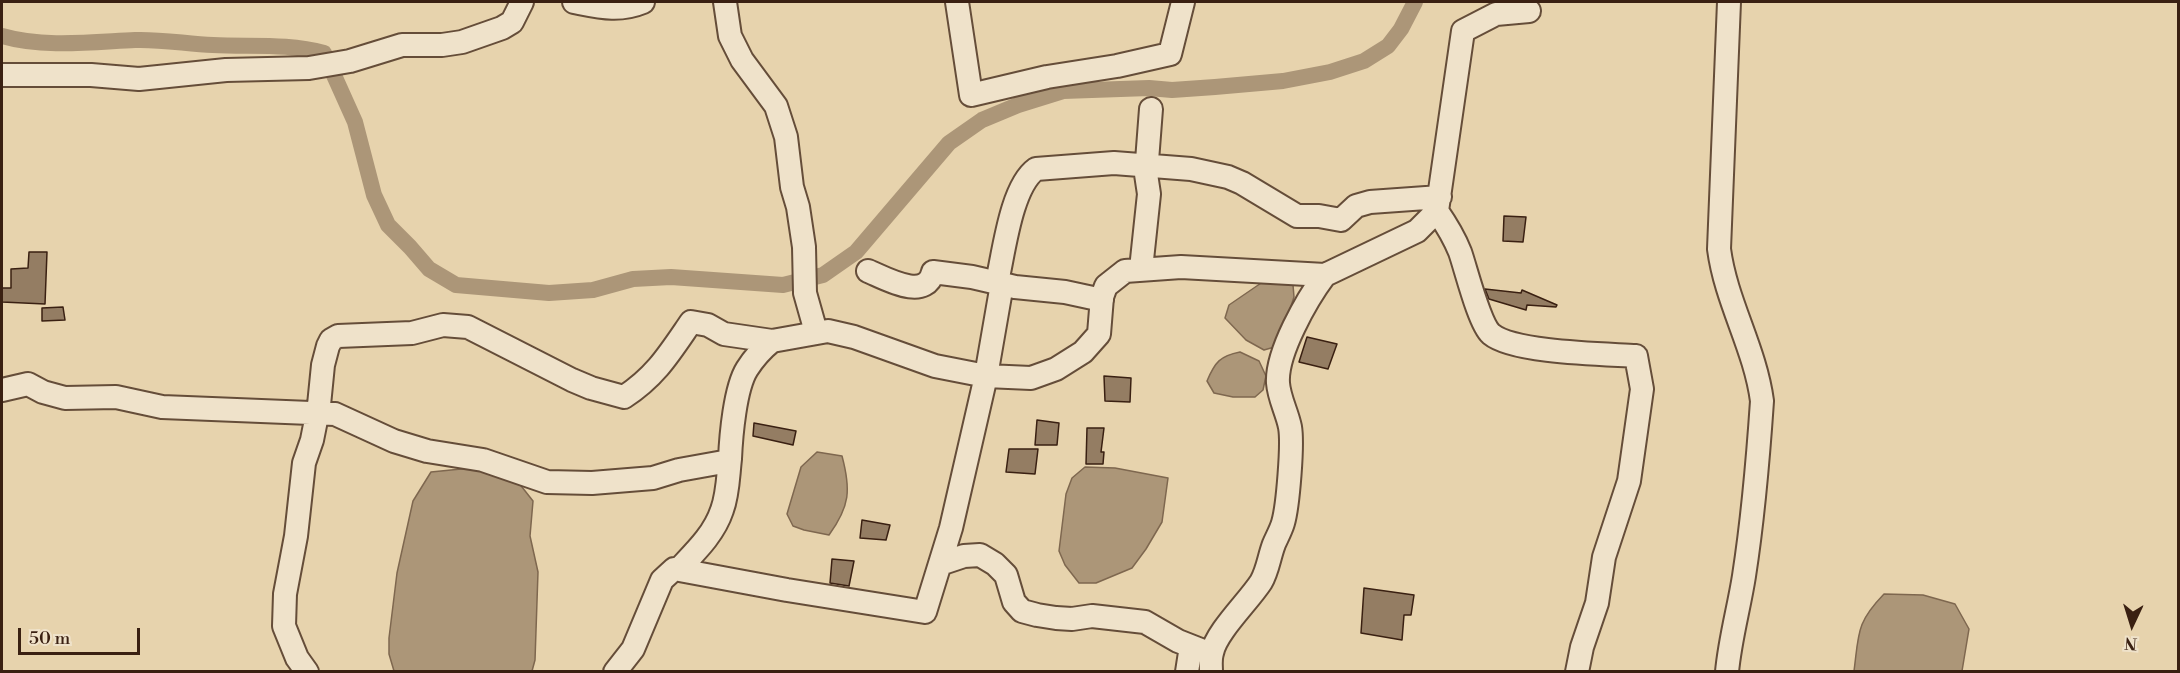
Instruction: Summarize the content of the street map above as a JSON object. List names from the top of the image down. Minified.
{"scale_bar":"50 m","north":"bottom"}
